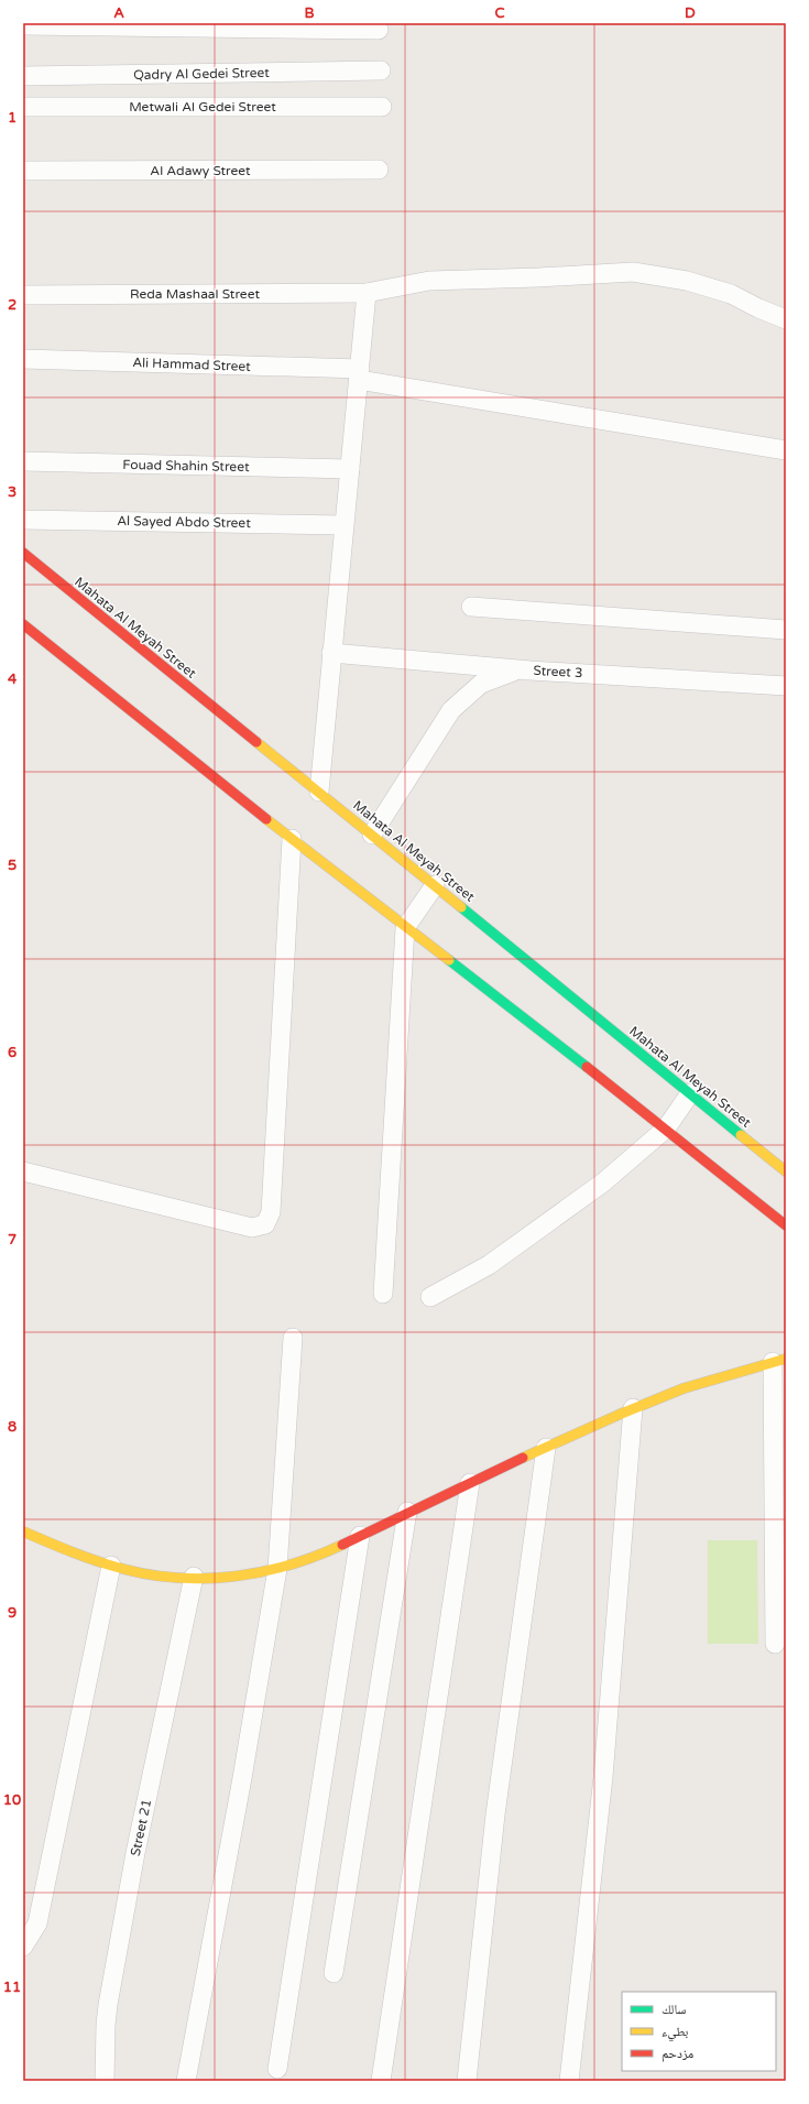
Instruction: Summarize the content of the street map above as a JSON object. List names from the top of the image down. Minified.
{"streets":{"street":["Qadry Al Gedei Street","Metwali Al Gedei Street","Al Adawy Street","Reda Mashaal Street","Ali Hammad Street","Fouad Shahin Street","Al Sayed Abdo Street","Mahata Al Meyah Street","Street 3","Street 21"]},"legend":["سالك","بطيء","مزدحم"],"grid":{"columns":["A","B","C","D"],"rows":["1","2","3","4","5","6","7","8","9","10","11"]}}
